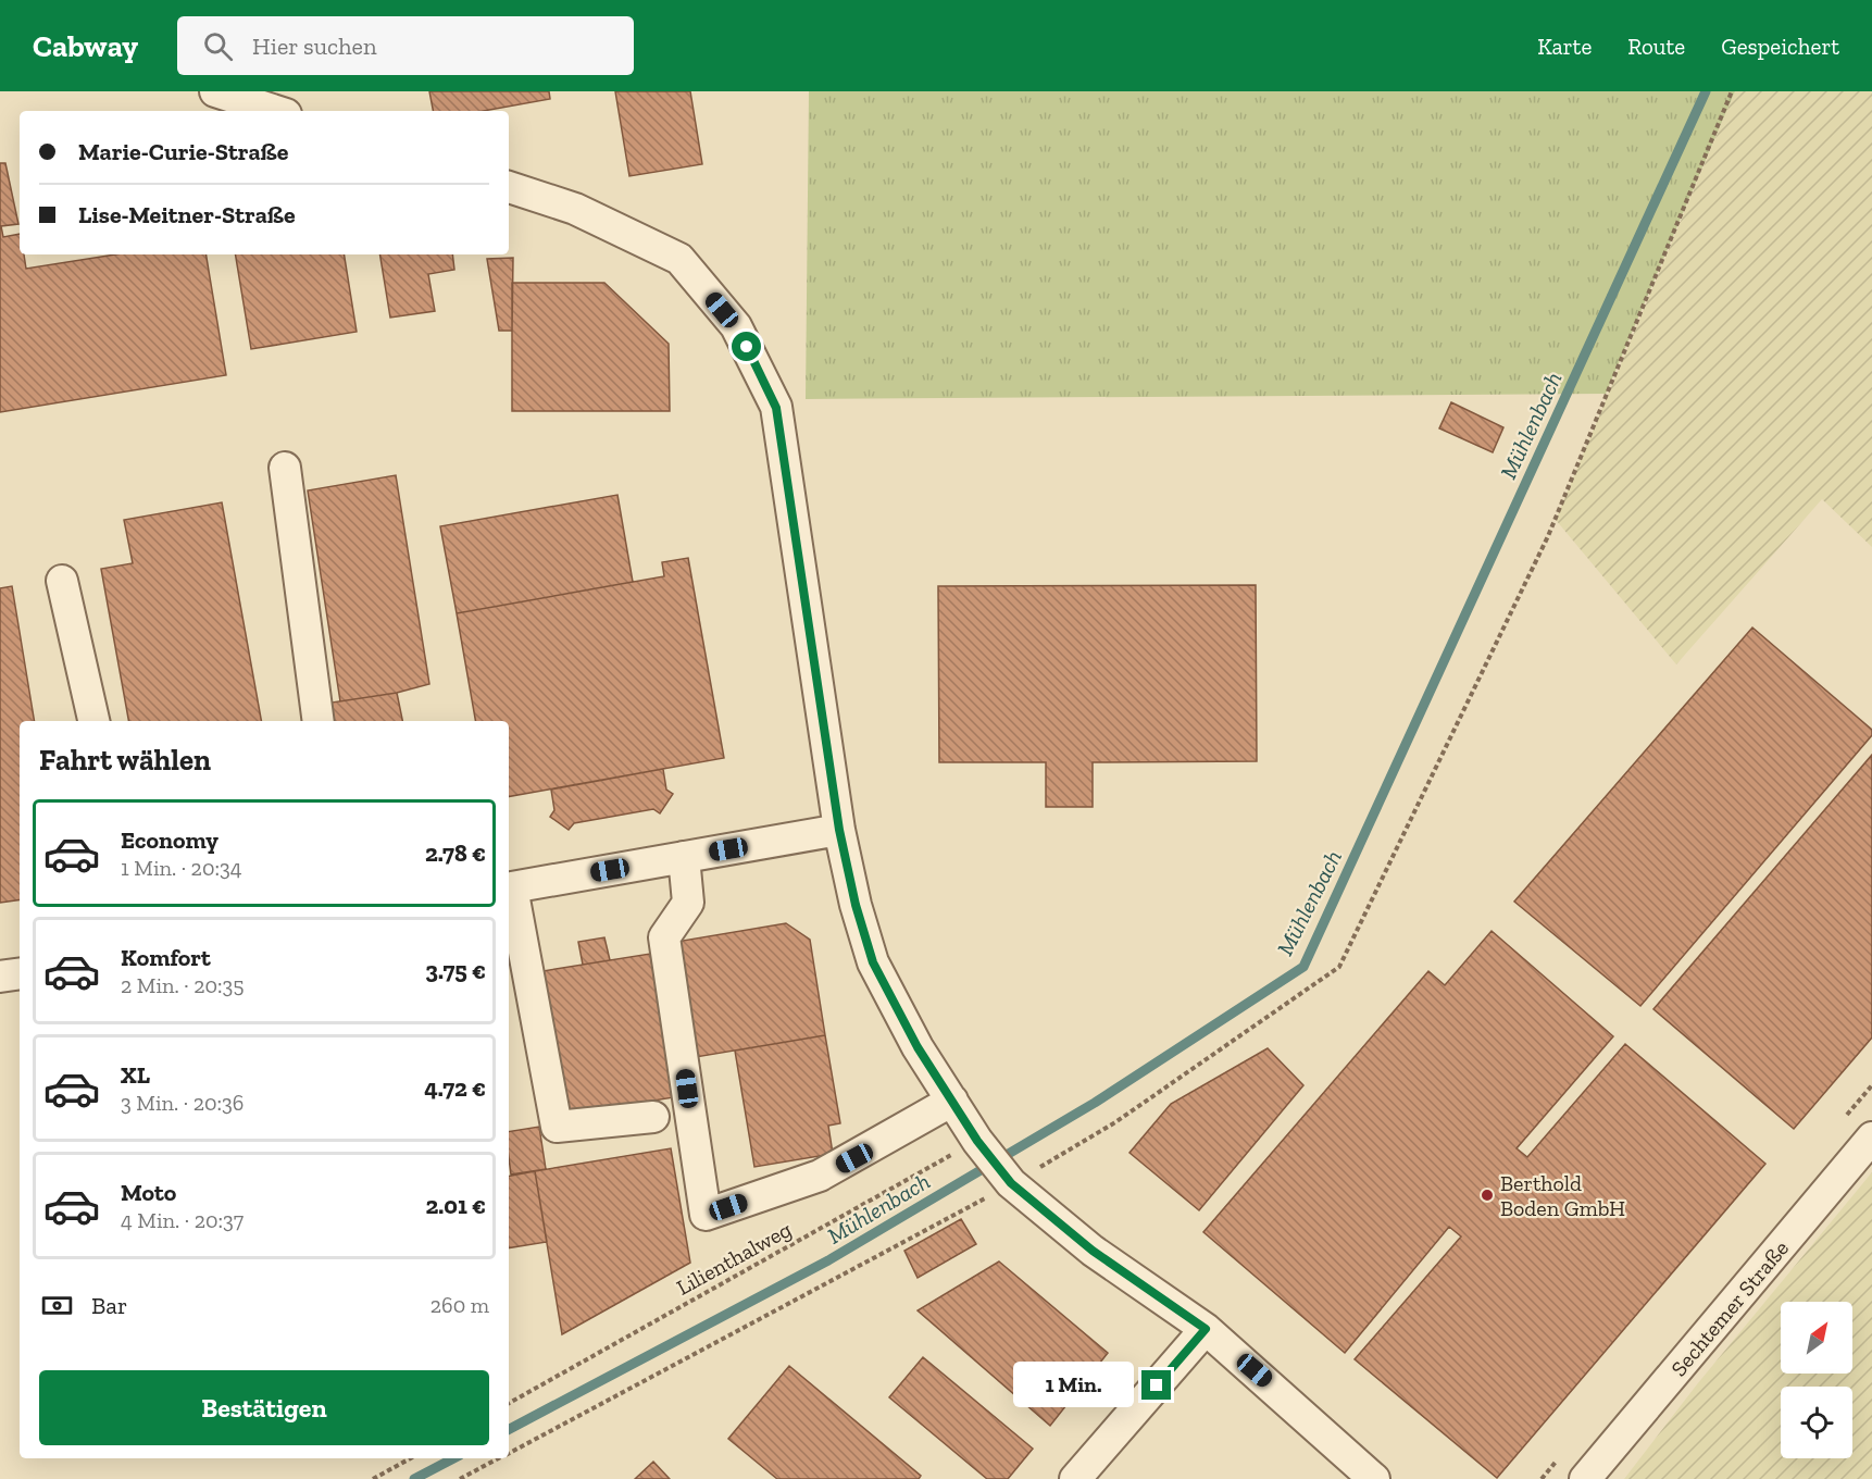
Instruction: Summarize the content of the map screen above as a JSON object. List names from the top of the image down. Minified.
{"streets":{"street":["Sechtemer Straße"],"path":["Lilienthalweg"]},"water":["Mühlenbach"],"places":["Berthold Boden GmbH"],"north":"top right","page":{"header":"Cabway","search":"Hier suchen","nav":["Karte","Route","Gespeichert"],"banner":["Marie-Curie-Straße","Lise-Meitner-Straße"],"heading":"Fahrt wählen","list":[{"name":"Economy","note":"1 Min. · 20:34","value":"2.78 €"},{"name":"Komfort","note":"2 Min. · 20:35","value":"3.75 €"},{"name":"XL","note":"3 Min. · 20:36","value":"4.72 €"},{"name":"Moto","note":"4 Min. · 20:37","value":"2.01 €"}],"pay":["Bar","260 m"],"buttons":"Bestätigen","bubble":"1 Min."}}
